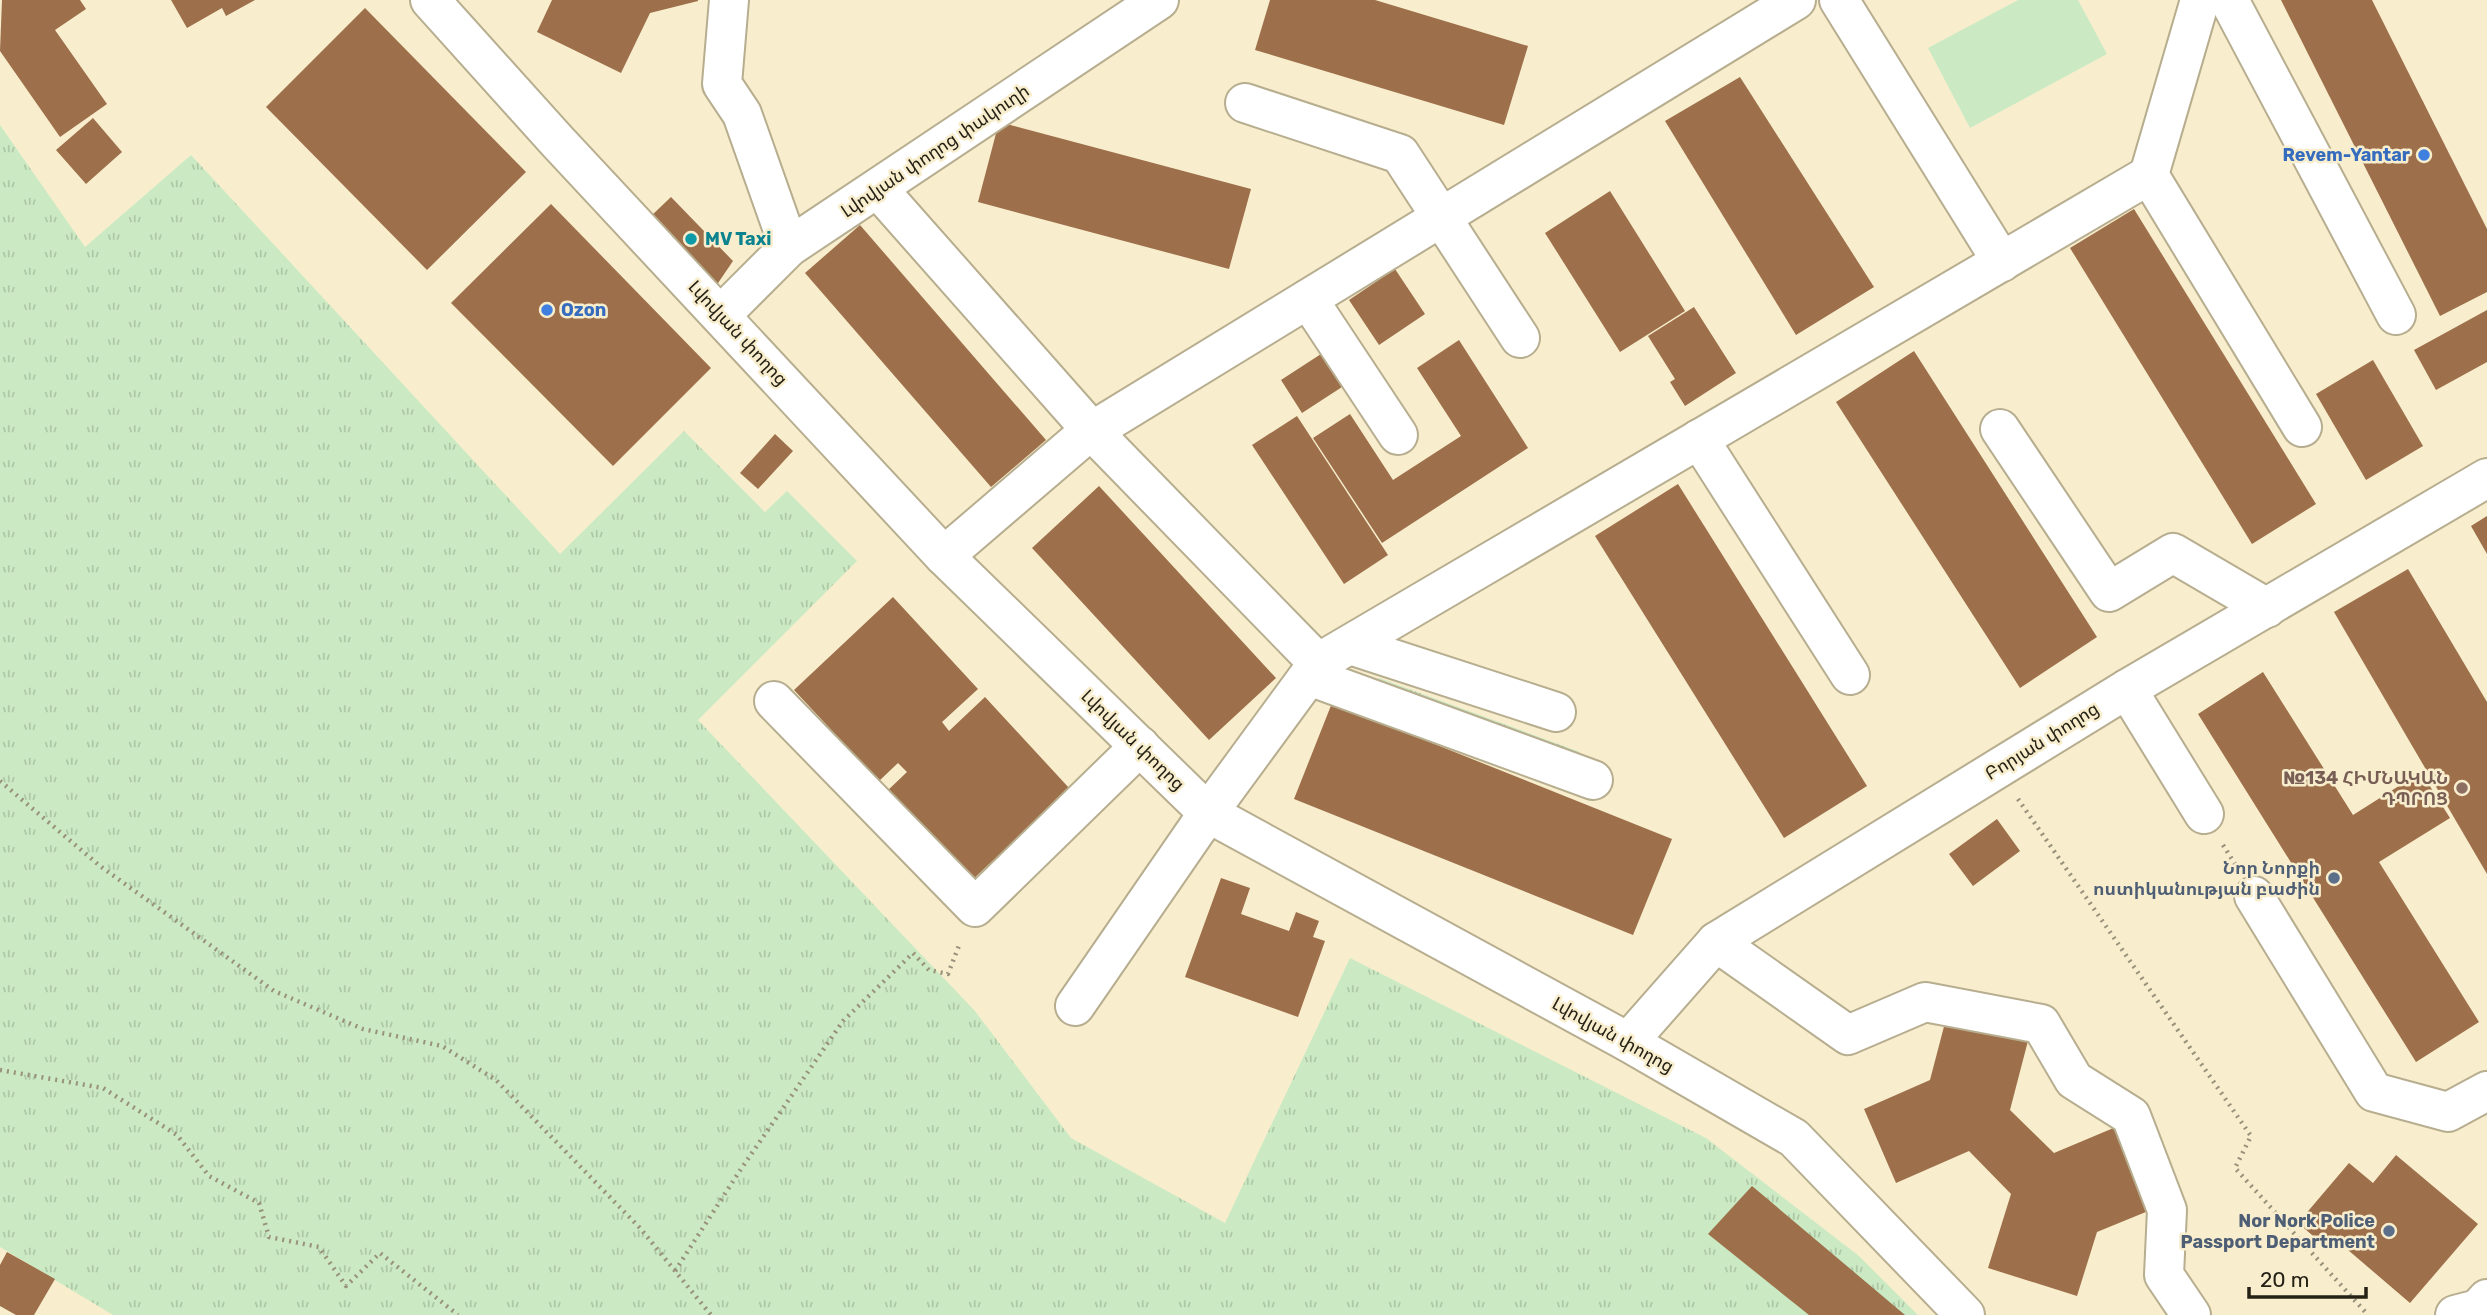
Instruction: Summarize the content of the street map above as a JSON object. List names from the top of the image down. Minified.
{"streets":{"street":["Լվովյան փողոց փակուղի","Լվովյան փողոց","Բորյան փողոց"]},"crossings":[["Լվովյան փողոց փակուղի","Լվովյան փողոց"],["Լվովյան փողոց","Բորյան փողոց"]],"places":["Revem-Yantar","MV Taxi","Ozon","№134 ՀԻՄՆԱԿԱՆ ԴՊՐՈՑ","Նոր Նորքի ոստիկանության բաժին","Nor Nork Police Passport Department"],"scale_bar":"20 m"}
